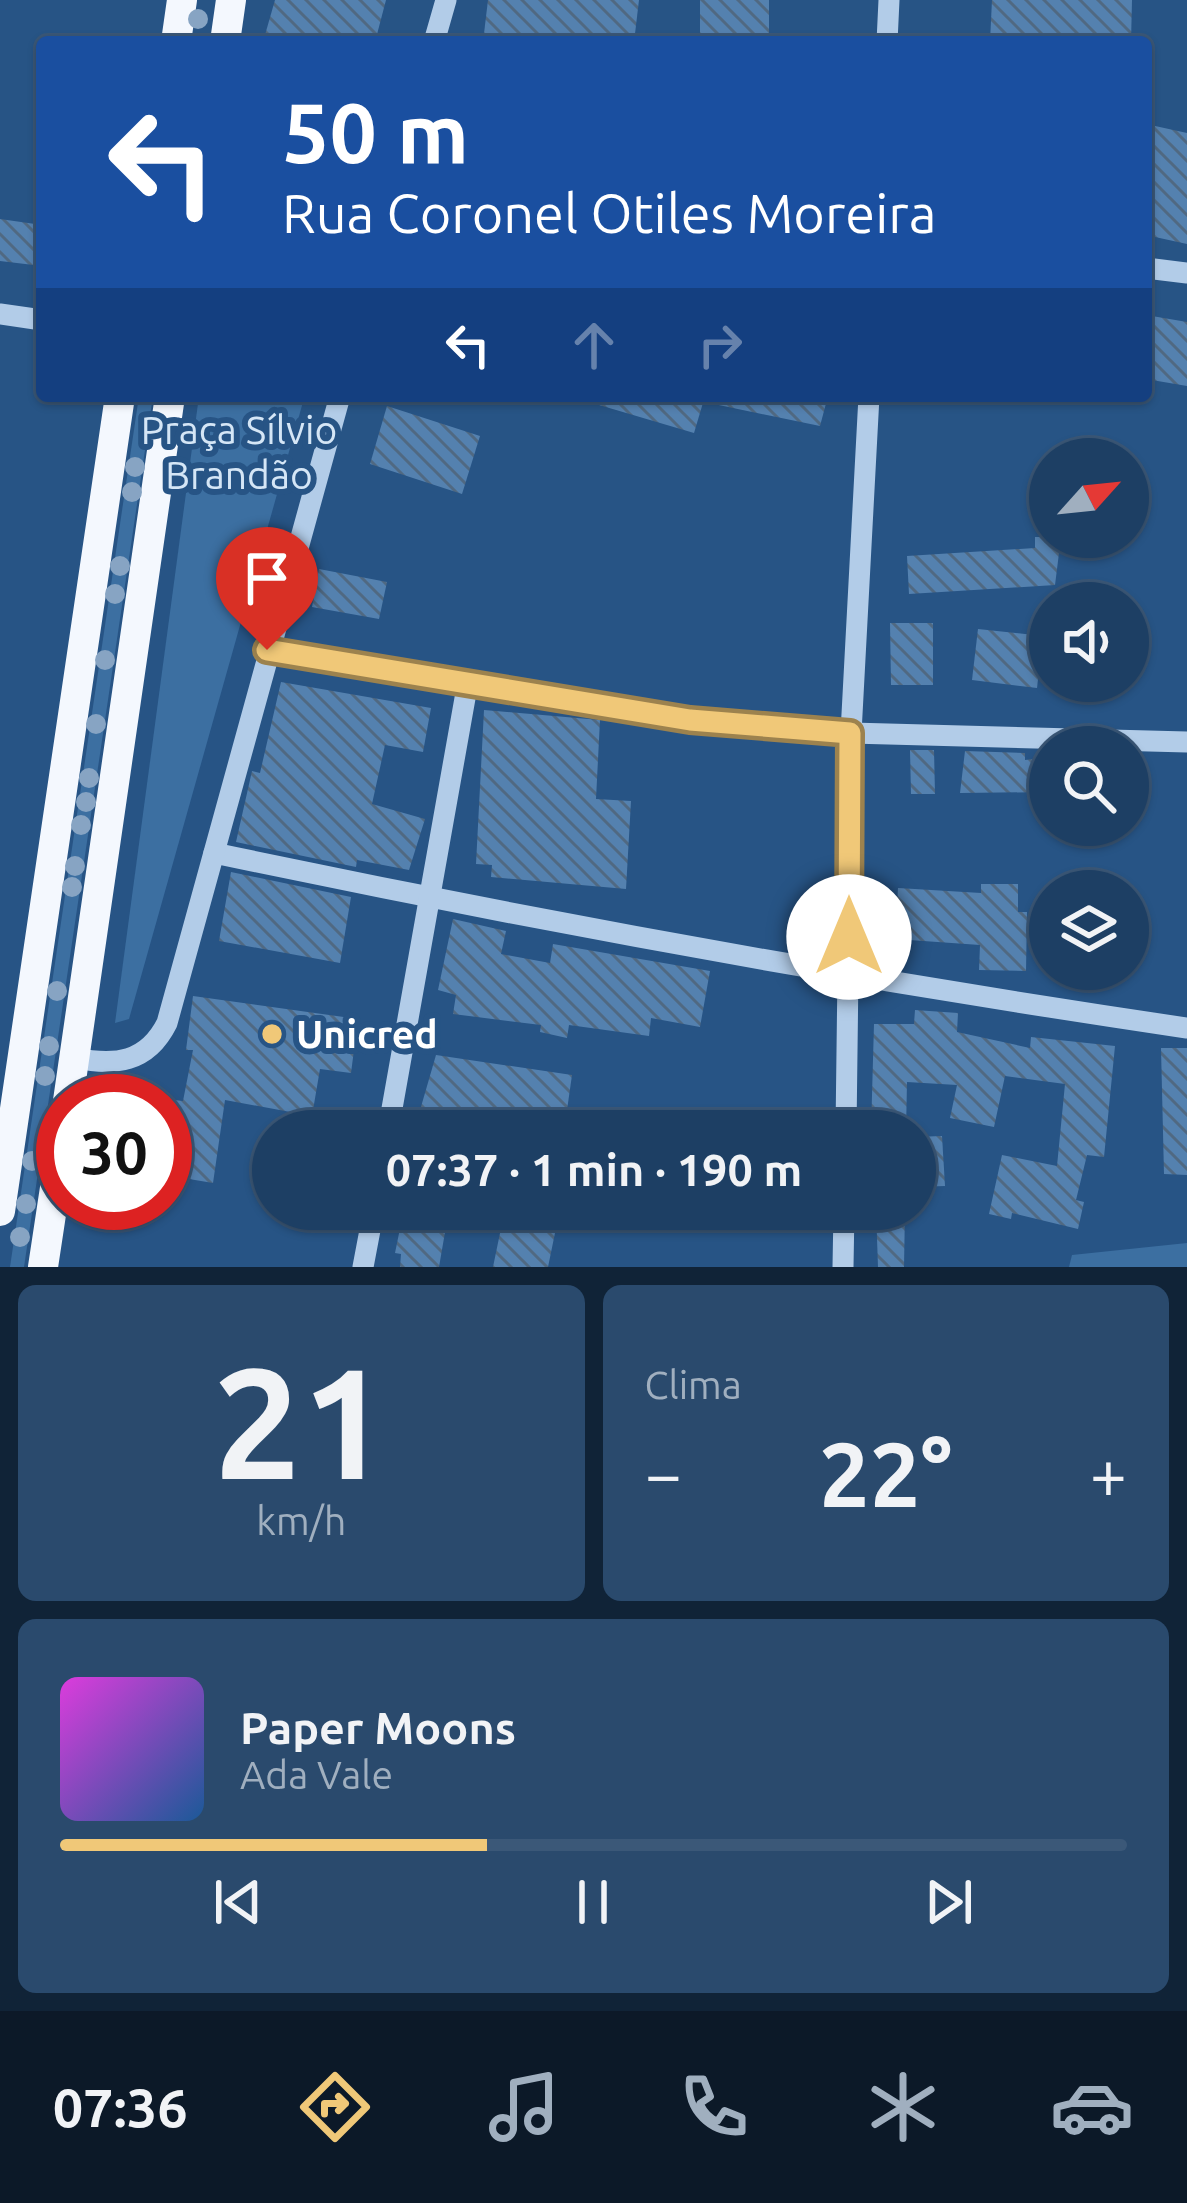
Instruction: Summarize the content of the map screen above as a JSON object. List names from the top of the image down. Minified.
{"parks":["Praça Sílvio Brandão"],"places":["Unicred"],"north":"top right","page":{"turn":["50 m","Rua Coronel Otiles Moreira"],"limit":"30","trip":"07:37 · 1 min · 190 m","tile":[["21","km/h"],"Clima"],"heat":["−","22°","+"],"song":["Paper Moons","Ada Vale"],"tabs":"07:36"}}
